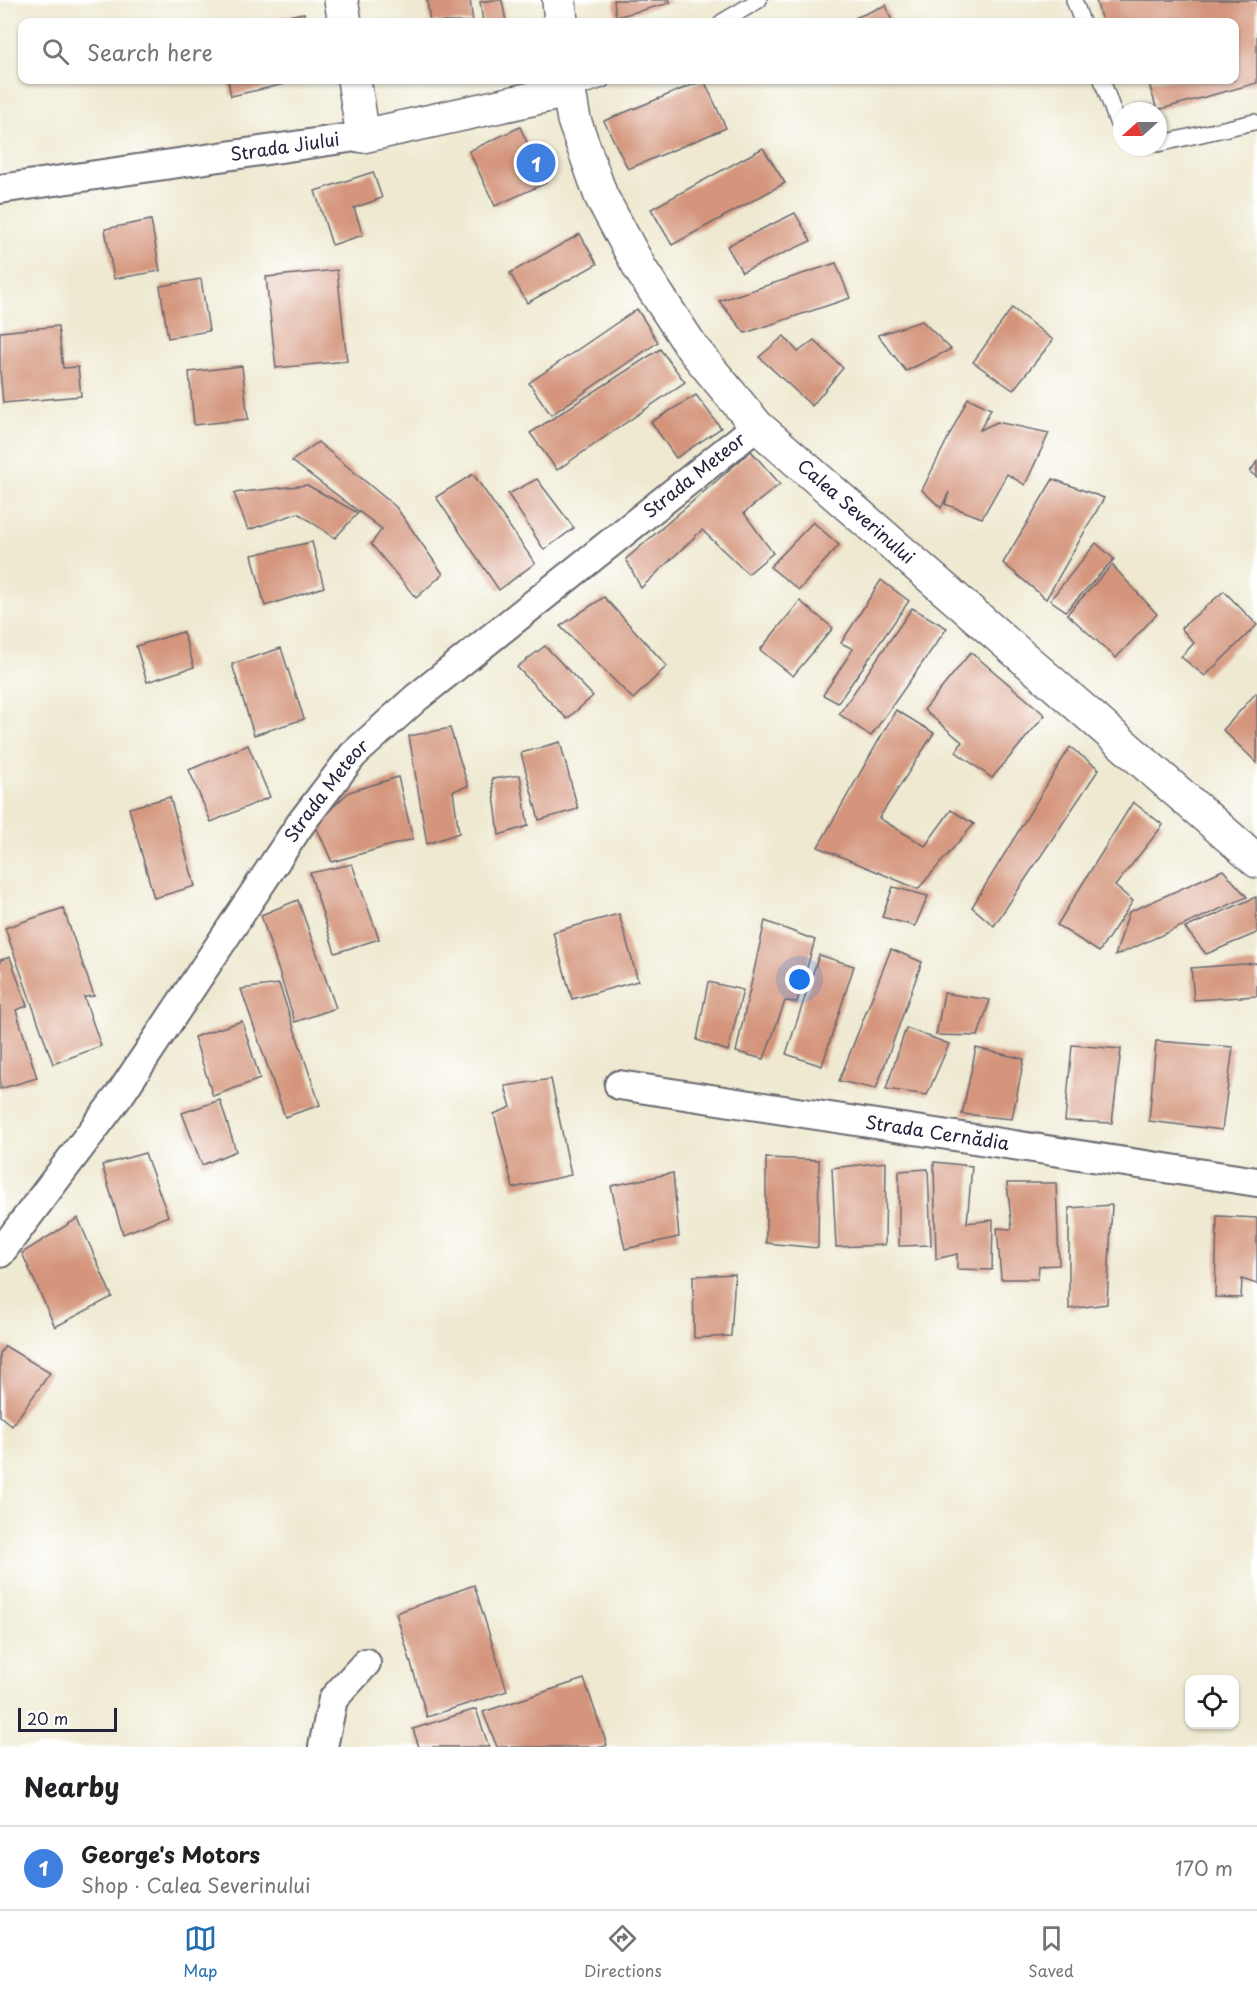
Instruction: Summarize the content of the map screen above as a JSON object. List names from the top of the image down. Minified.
{"streets":{"main road":["Strada Jiului","Calea Severinului"],"street":["Strada Meteor","Strada Cernădia"]},"crossings":[["Strada Jiului","Calea Severinului"],["Strada Meteor","Calea Severinului"]],"scale_bar":"20 m","north":"left","page":{"search":"Search here","pins":"1","scale":"20 m","heading":"Nearby","list":[{"mark":"1","name":"George's Motors","note":"Shop · Calea Severinului","value":"170 m"}],"nav":["Map","Directions","Saved"]}}
